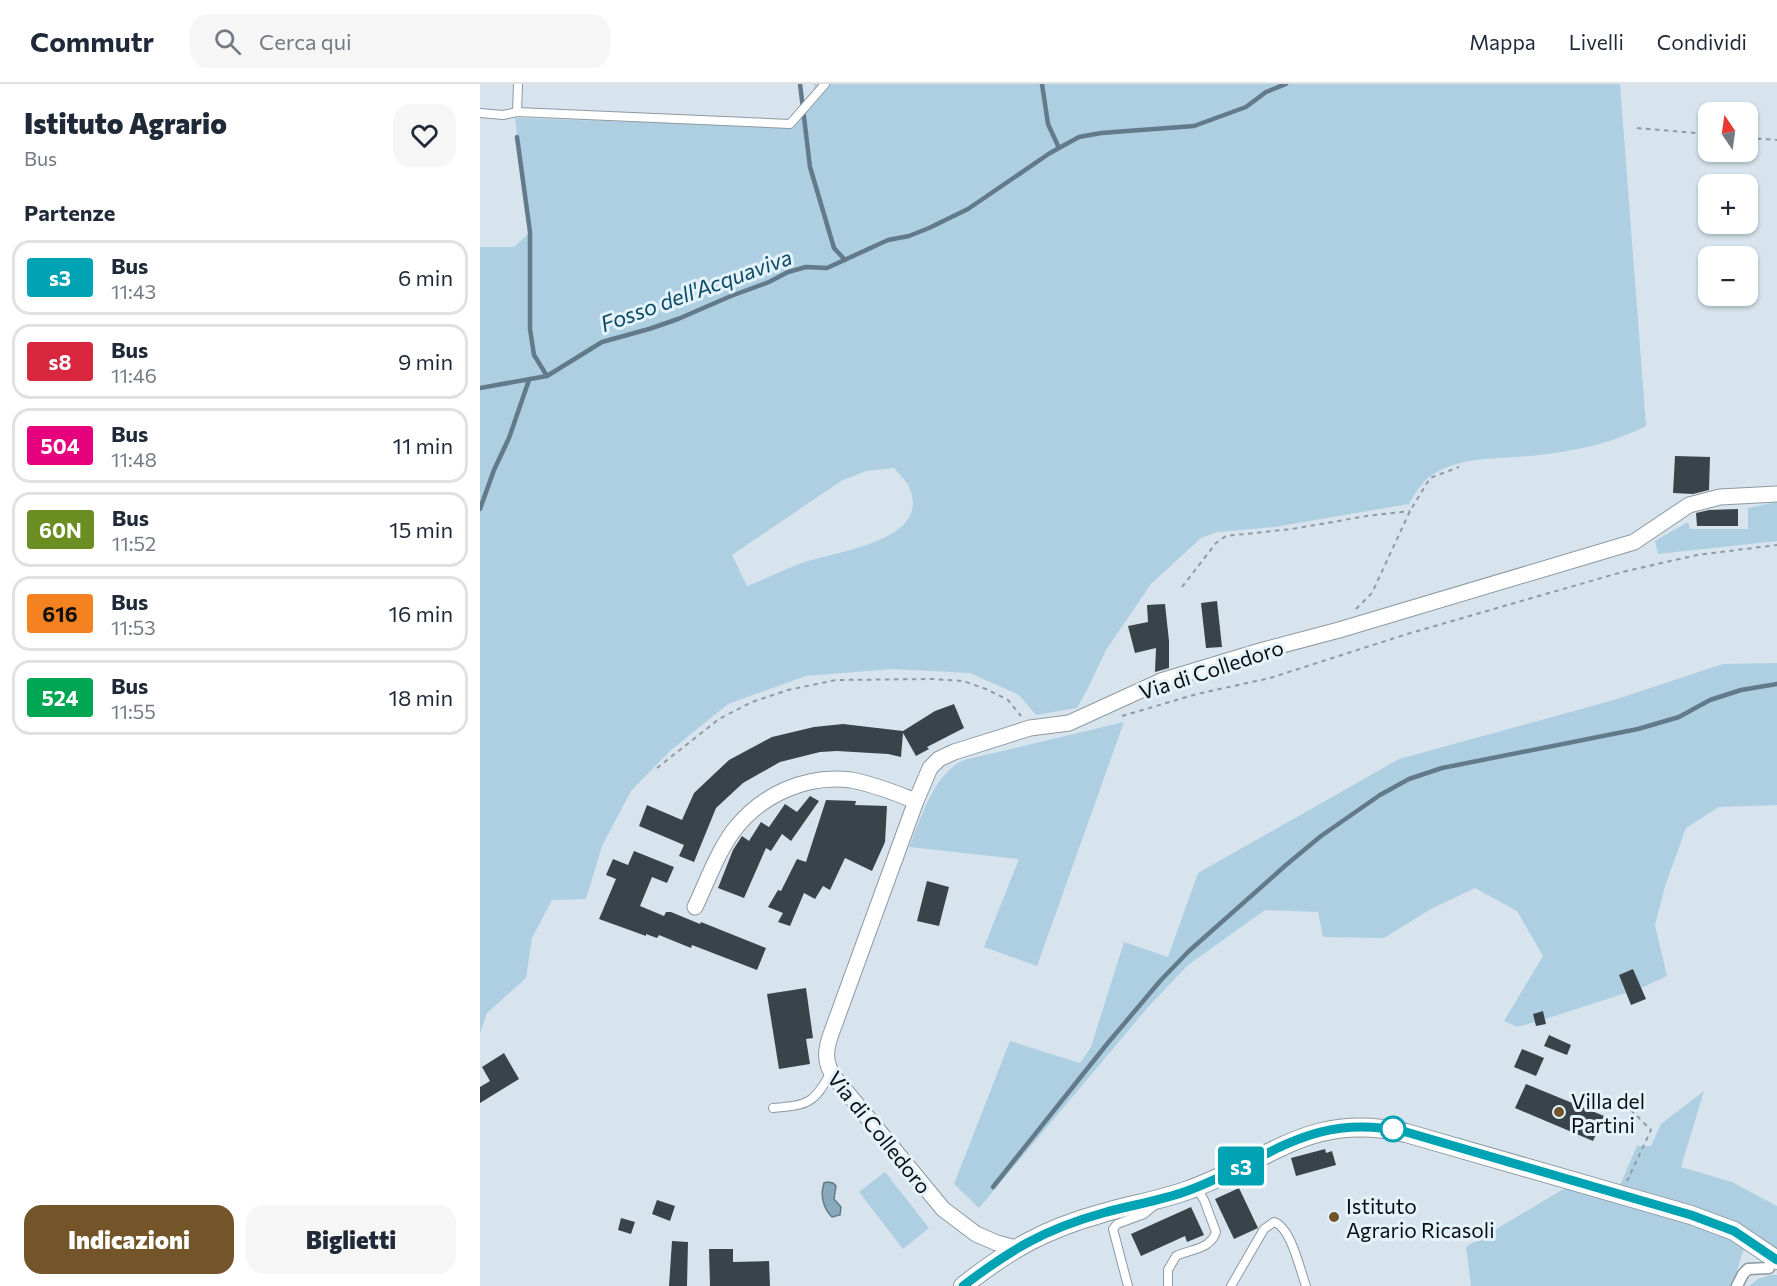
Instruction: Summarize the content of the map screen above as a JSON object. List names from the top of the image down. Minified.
{"streets":{"street":["Via di Colledoro"]},"water":["Fosso dell'Acquaviva"],"places":["Villa del Partini","Istituto Agrario Ricasoli"],"lines":["bus line s3"],"north":"top","page":{"header":"Commutr","search":"Cerca qui","nav":["Mappa","Livelli","Condividi"],"heading":[["Istituto Agrario","Bus"],"Partenze"],"on_map":"s3","map_buttons":["+","−"],"list":[{"mark":"s3","name":"Bus","note":"11:43","value":"6 min"},{"mark":"s8","name":"Bus","note":"11:46","value":"9 min"},{"mark":"504","name":"Bus","note":"11:48","value":"11 min"},{"mark":"60N","name":"Bus","note":"11:52","value":"15 min"},{"mark":"616","name":"Bus","note":"11:53","value":"16 min"},{"mark":"524","name":"Bus","note":"11:55","value":"18 min"}],"buttons":["Indicazioni","Biglietti"]}}
